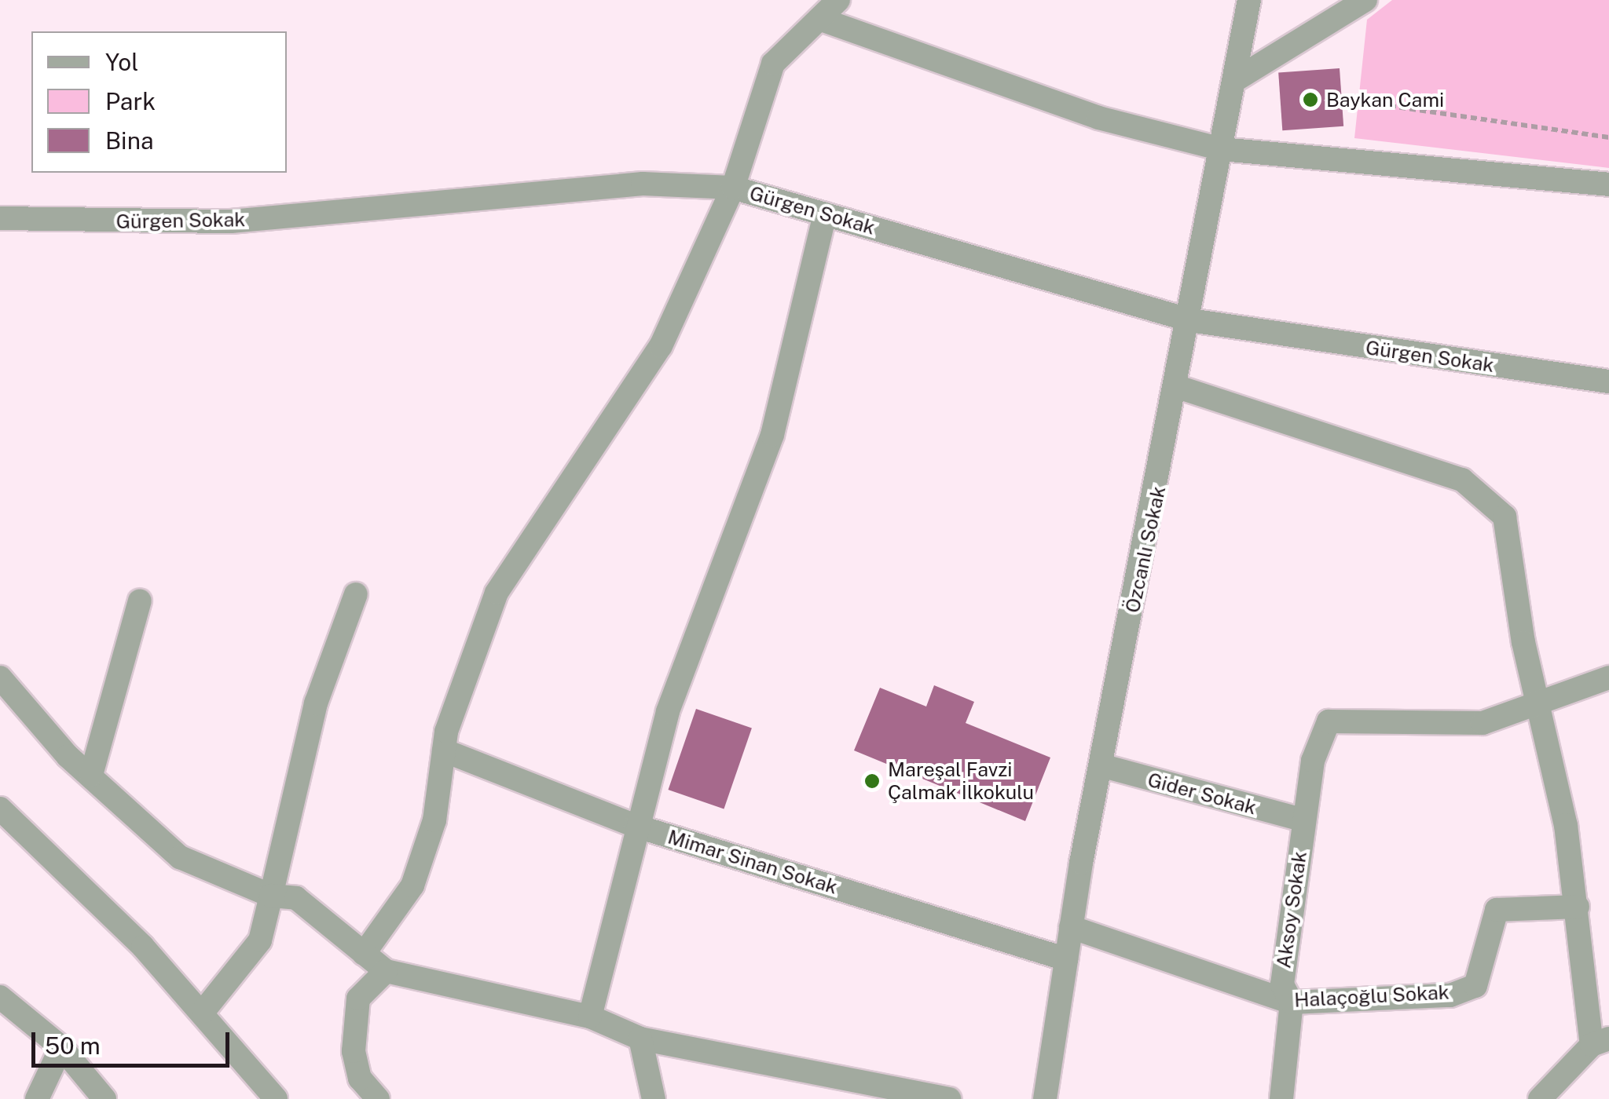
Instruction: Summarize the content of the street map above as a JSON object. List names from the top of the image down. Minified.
{"streets":{"street":["Gürgen Sokak","Özcanlı Sokak","Gider Sokak","Mimar Sinan Sokak","Aksoy Sokak","Halaçoğlu Sokak"]},"crossings":[["Gürgen Sokak","Özcanlı Sokak"],["Özcanlı Sokak","Gider Sokak"],["Özcanlı Sokak","Mimar Sinan Sokak"],["Özcanlı Sokak","Halaçoğlu Sokak"],["Gider Sokak","Aksoy Sokak"],["Aksoy Sokak","Halaçoğlu Sokak"]],"places":["Baykan Cami","Mareşal Favzi Çalmak İlkokulu"],"legend":["Yol","Park","Bina"],"scale_bar":"50 m"}
